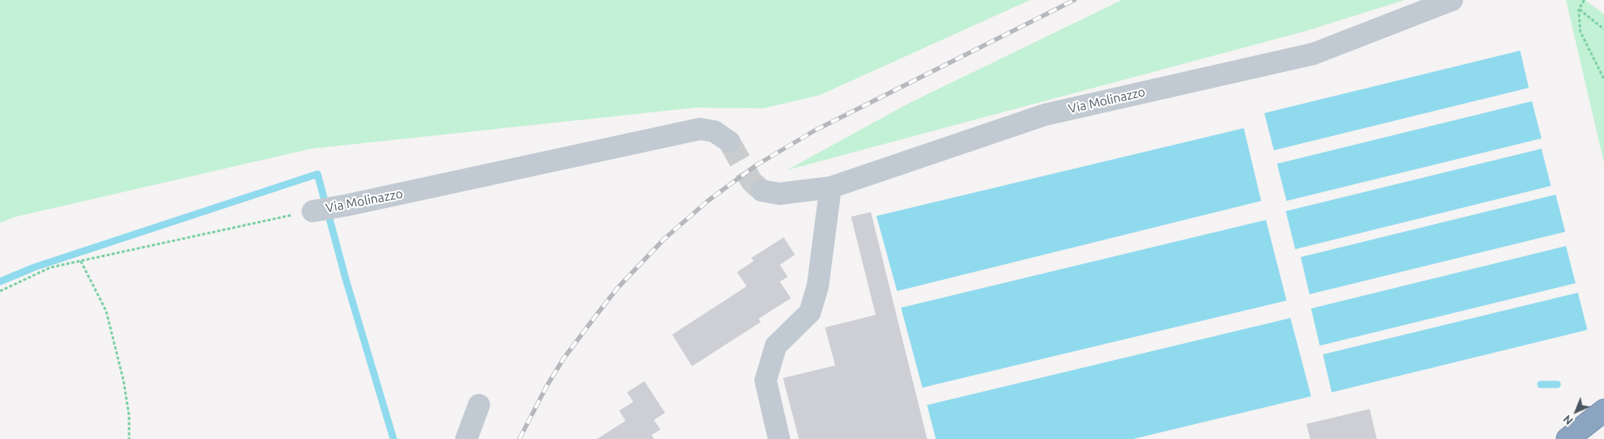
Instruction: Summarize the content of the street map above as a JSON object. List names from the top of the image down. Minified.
{"streets":{"street":["Via Molinazzo"]},"north":"bottom left"}
